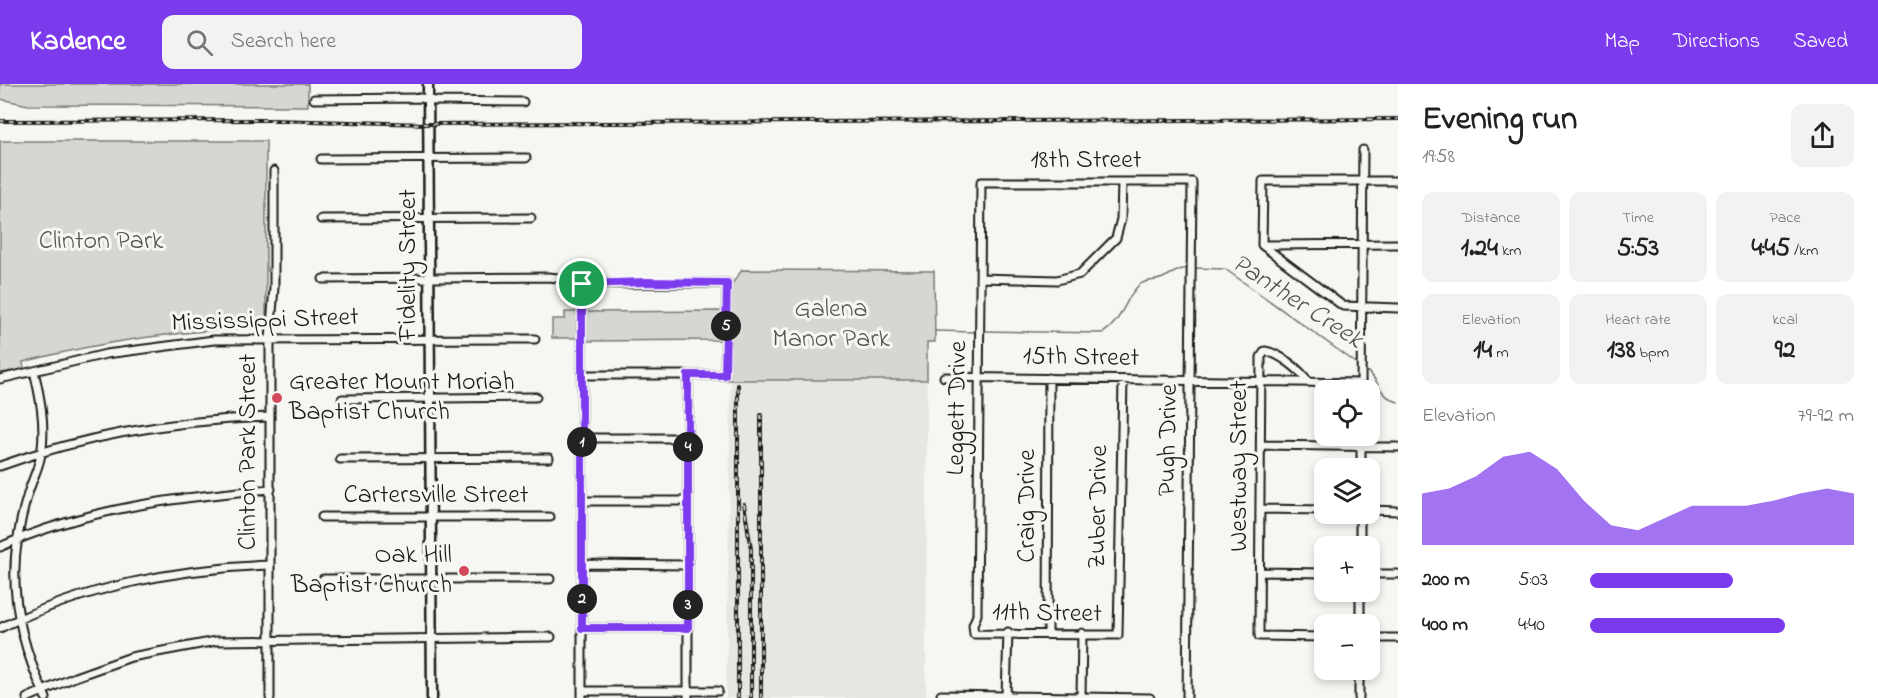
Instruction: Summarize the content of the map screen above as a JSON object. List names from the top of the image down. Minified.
{"streets":{"main road":["Fidelity Street"],"street":["18th Street","Mississippi Street","15th Street","Leggett Drive","Pugh Drive","Clinton Park Street","Westway Street","Cartersville Street","Craig Drive","Zuber Drive","11th Street"]},"crossings":[["18th Street","Leggett Drive"],["18th Street","Pugh Drive"],["Fidelity Street","Mississippi Street"],["Fidelity Street","Cartersville Street"],["Mississippi Street","Clinton Park Street"],["15th Street","Leggett Drive"],["15th Street","Pugh Drive"],["15th Street","Westway Street"],["15th Street","Craig Drive"],["15th Street","Zuber Drive"],["Leggett Drive","11th Street"],["Craig Drive","11th Street"],["Zuber Drive","11th Street"]],"water":["Panther Creek"],"parks":["Clinton Park","Galena Manor Park"],"places":["Greater Mount Moriah Baptist Church","Oak Hill Baptist Church"],"page":{"header":"Kadence","search":"Search here","nav":["Map","Directions","Saved"],"heading":["Evening run","19:58"],"stats":[["Distance","1.24 km"],["Time","5:53"],["Pace","4:45 /km"],["Elevation","14 m"],["Heart rate","138 bpm"],["kcal","92"]],"pins":["5","1","4","2","3"],"map_buttons":["+","−"],"chart":["Elevation","79–92 m"],"list":[{"name":"200 m","note":"5:03"},{"name":"400 m","note":"4:40"}]}}
